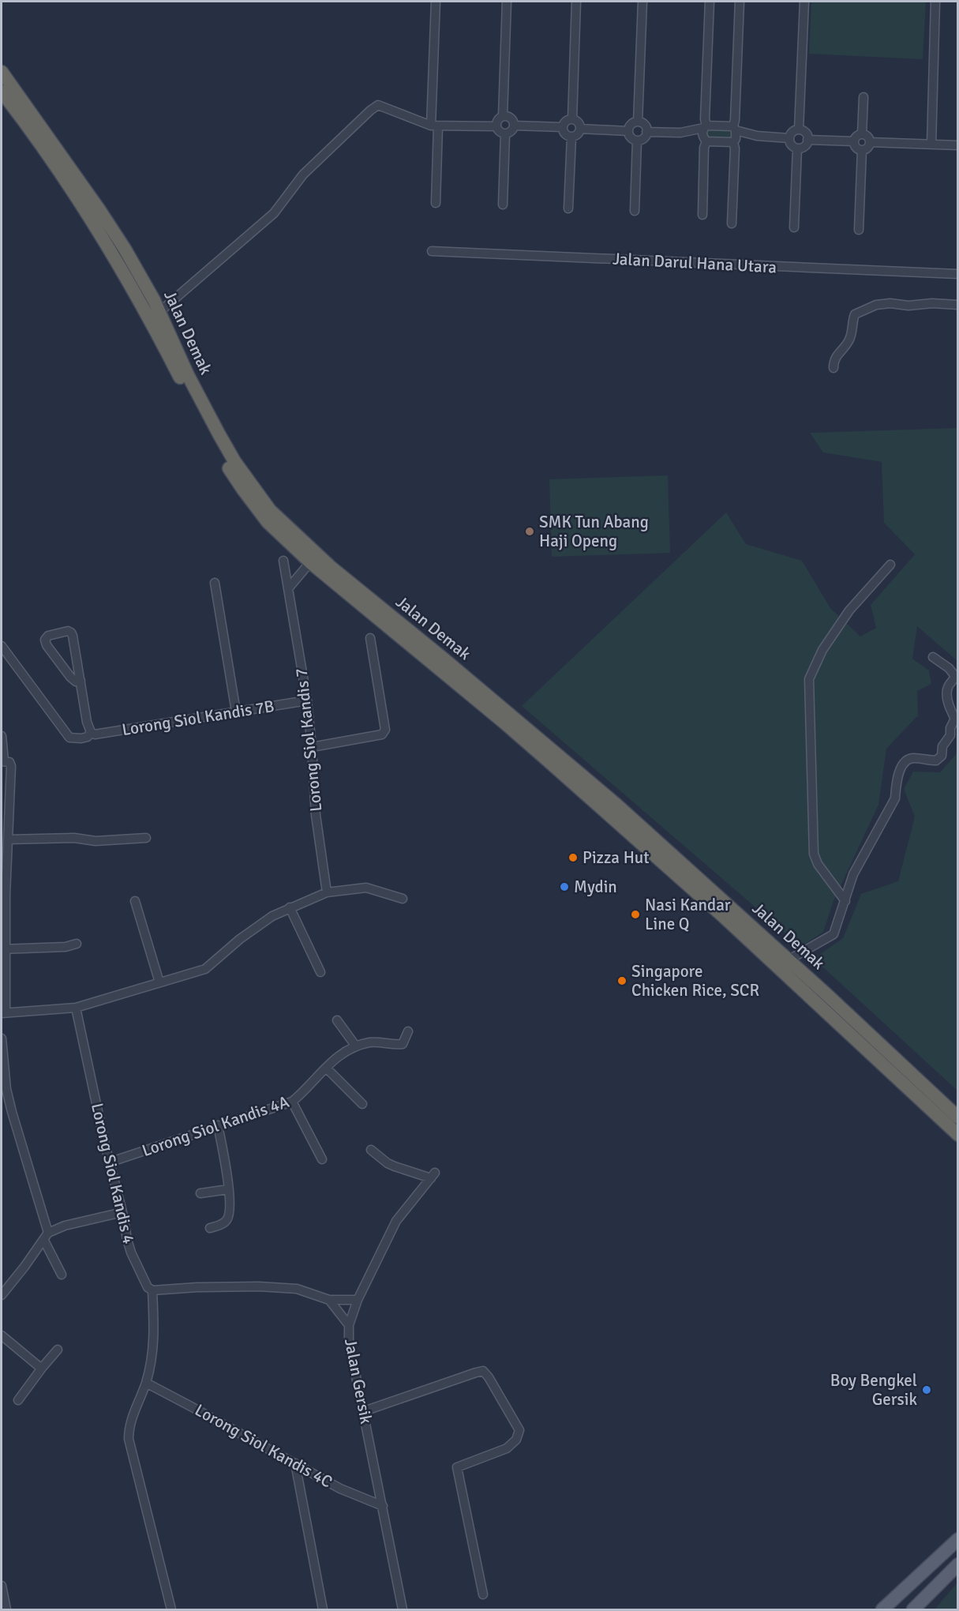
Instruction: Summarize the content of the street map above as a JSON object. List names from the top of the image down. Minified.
{"streets":{"highway":["Jalan Demak"],"street":["Jalan Darul Hana Utara","Lorong Siol Kandis 7B","Lorong Siol Kandis 7","Lorong Siol Kandis 4A","Lorong Siol Kandis 4","Jalan Gersik","Lorong Siol Kandis 4C"]},"crossings":[["Lorong Siol Kandis 7B","Lorong Siol Kandis 7"],["Lorong Siol Kandis 4A","Lorong Siol Kandis 4"],["Lorong Siol Kandis 4","Lorong Siol Kandis 4C"],["Jalan Gersik","Lorong Siol Kandis 4C"]],"places":["SMK Tun Abang Haji Openg","Pizza Hut","Mydin","Nasi Kandar Line Q","Singapore Chicken Rice, SCR","Boy Bengkel Gersik"]}
